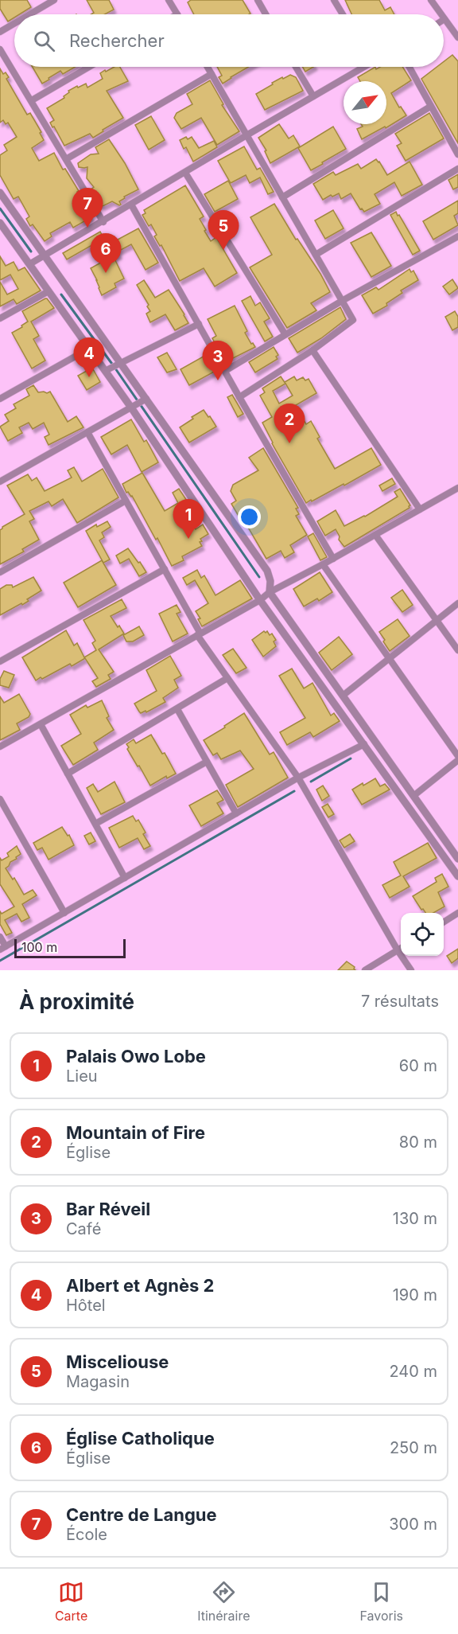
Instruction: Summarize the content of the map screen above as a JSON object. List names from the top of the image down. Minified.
{"scale_bar":"100 m","north":"top right","page":{"search":"Rechercher","pins":["7","5","6","4","3","2","1"],"scale":"100 m","heading":["À proximité","7 résultats"],"list":[{"mark":"1","name":"Palais Owo Lobe","note":"Lieu","value":"60 m"},{"mark":"2","name":"Mountain of Fire","note":"Église","value":"80 m"},{"mark":"3","name":"Bar Réveil","note":"Café","value":"130 m"},{"mark":"4","name":"Albert et Agnès 2","note":"Hôtel","value":"190 m"},{"mark":"5","name":"Misceliouse","note":"Magasin","value":"240 m"},{"mark":"6","name":"Église Catholique","note":"Église","value":"250 m"},{"mark":"7","name":"Centre de Langue","note":"École","value":"300 m"}],"nav":["Carte","Itinéraire","Favoris"]}}
